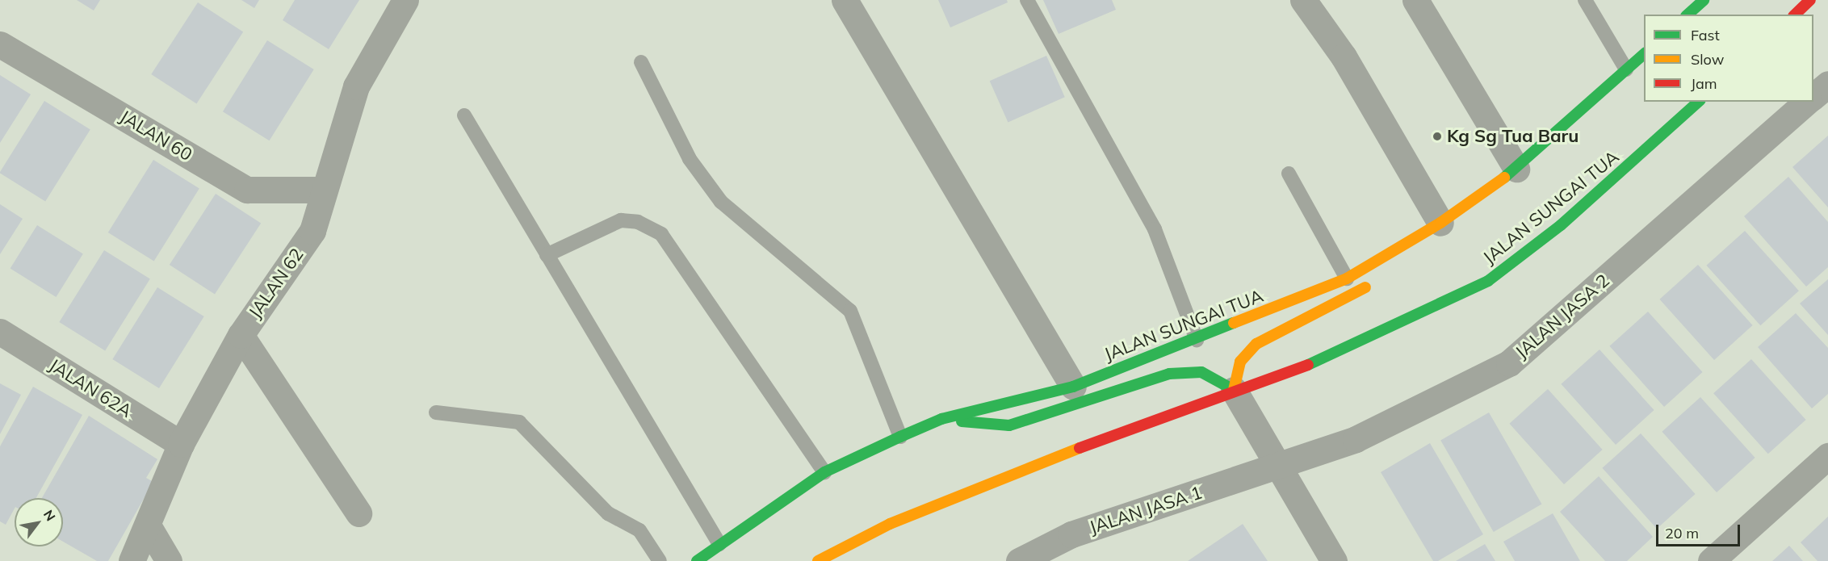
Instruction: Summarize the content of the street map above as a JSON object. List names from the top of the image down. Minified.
{"streets":{"main road":["JALAN SUNGAI TUA"],"street":["JALAN 60","JALAN 62","JALAN JASA 2","JALAN 62A","JALAN JASA 1"]},"crossings":[["JALAN 60","JALAN 62"],["JALAN 62","JALAN 62A"],["JALAN JASA 2","JALAN JASA 1"]],"places":["Kg Sg Tua Baru"],"legend":["Fast","Slow","Jam"],"scale_bar":"20 m","north":"top right"}
